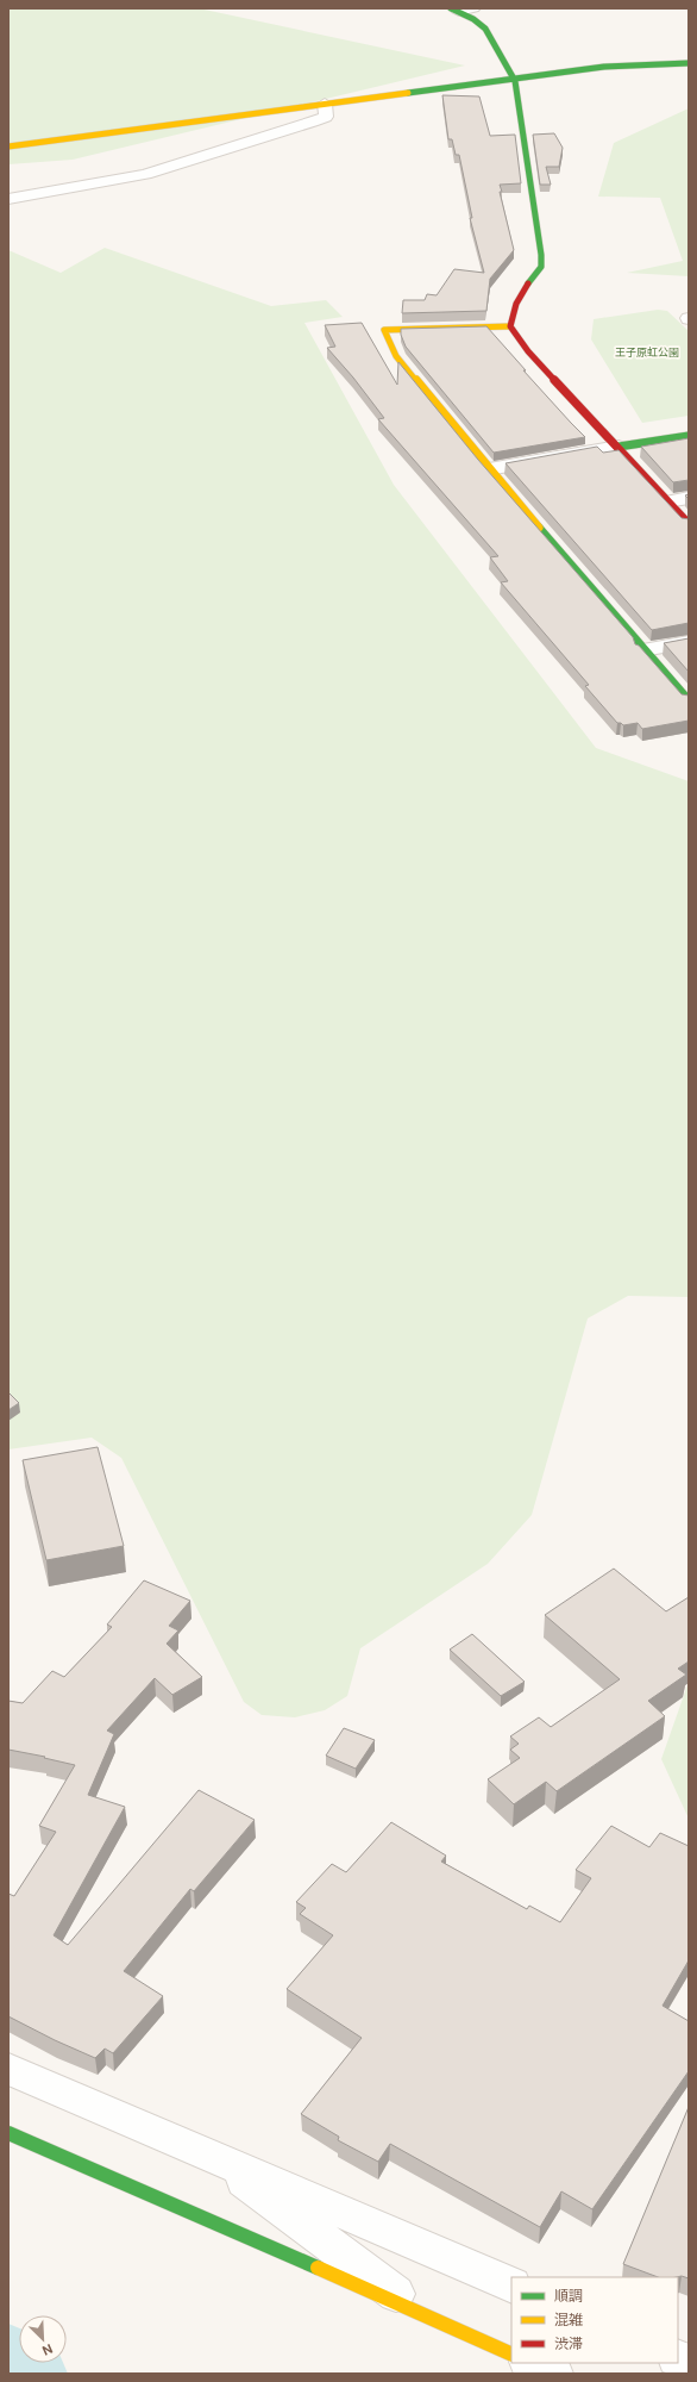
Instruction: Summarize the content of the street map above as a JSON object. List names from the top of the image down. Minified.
{"parks":["王子原虹公園"],"legend":["順調","混雑","渋滞"],"north":"bottom right"}
